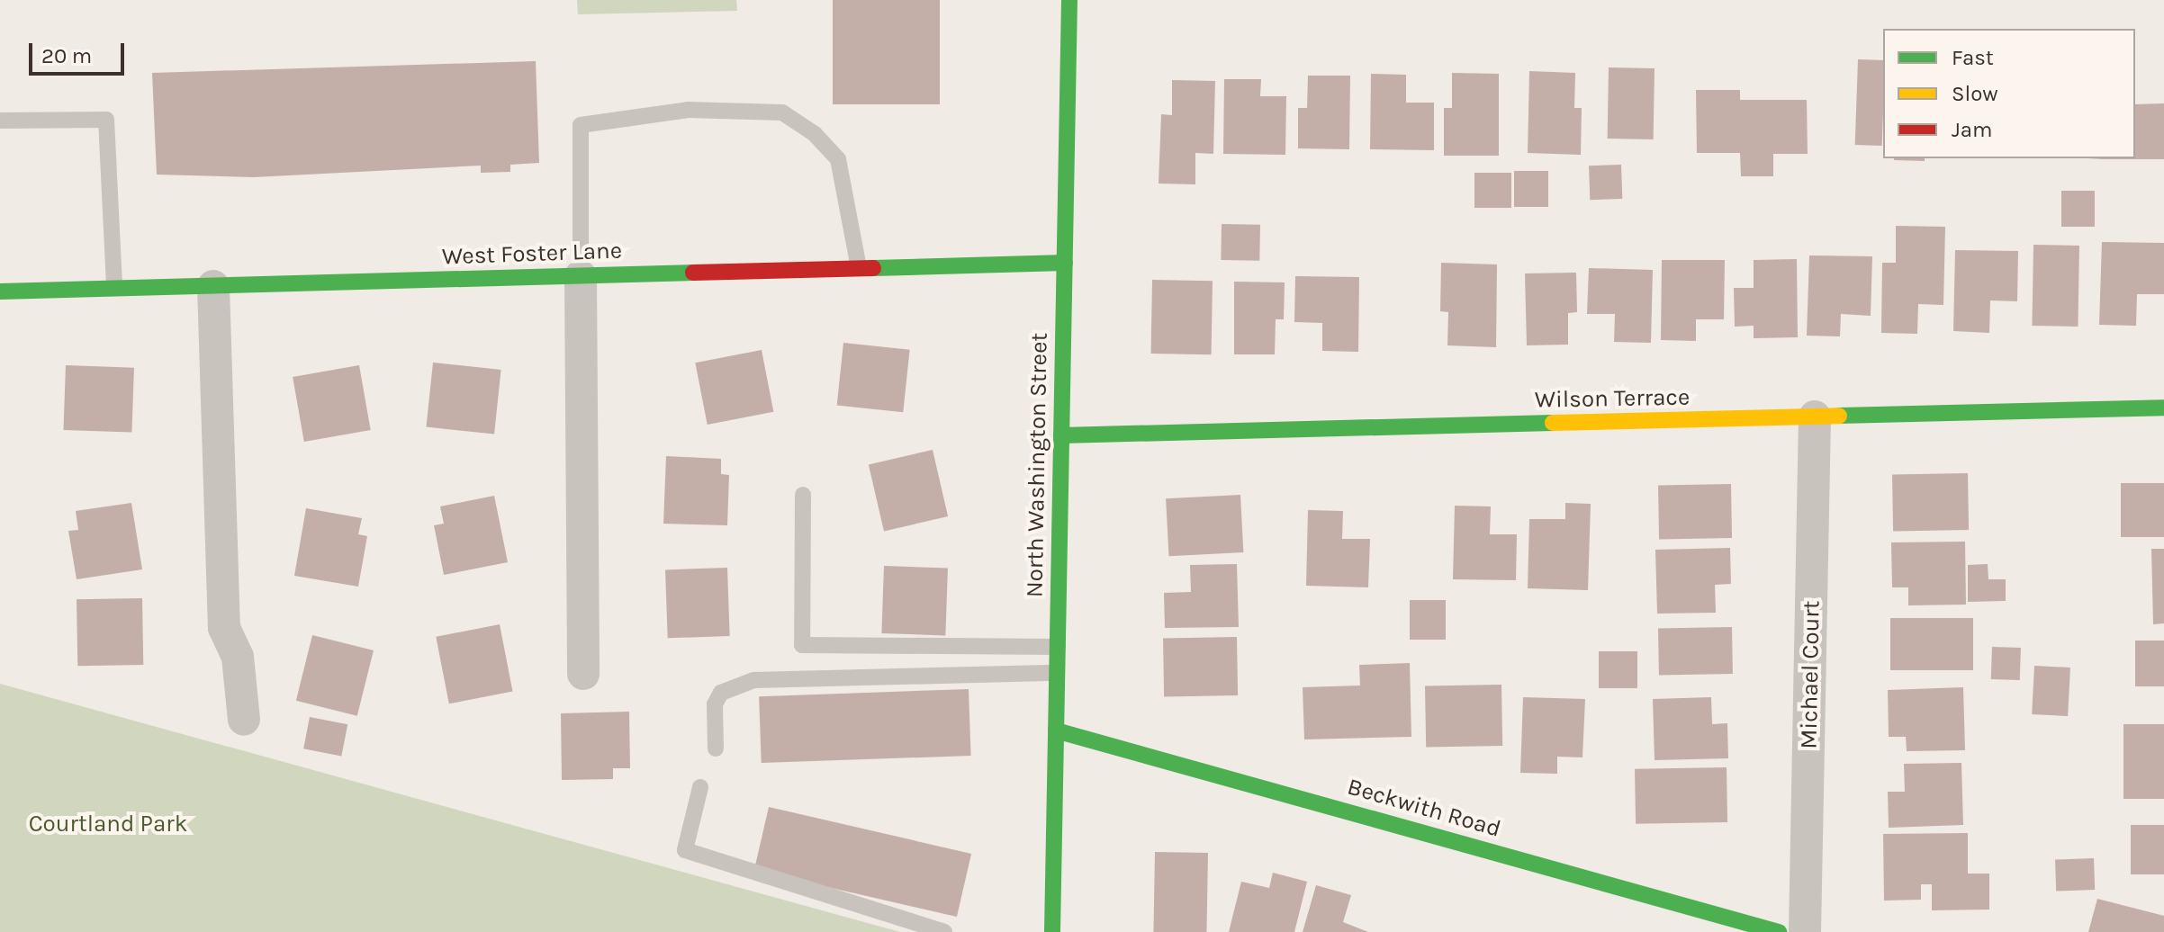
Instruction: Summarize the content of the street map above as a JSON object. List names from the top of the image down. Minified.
{"streets":{"street":["West Foster Lane","Wilson Terrace","North Washington Street","Michael Court","Beckwith Road"]},"crossings":[["West Foster Lane","North Washington Street"],["Wilson Terrace","North Washington Street"],["Wilson Terrace","Michael Court"],["North Washington Street","Beckwith Road"]],"parks":["Courtland Park"],"legend":["Fast","Slow","Jam"],"scale_bar":"20 m"}
